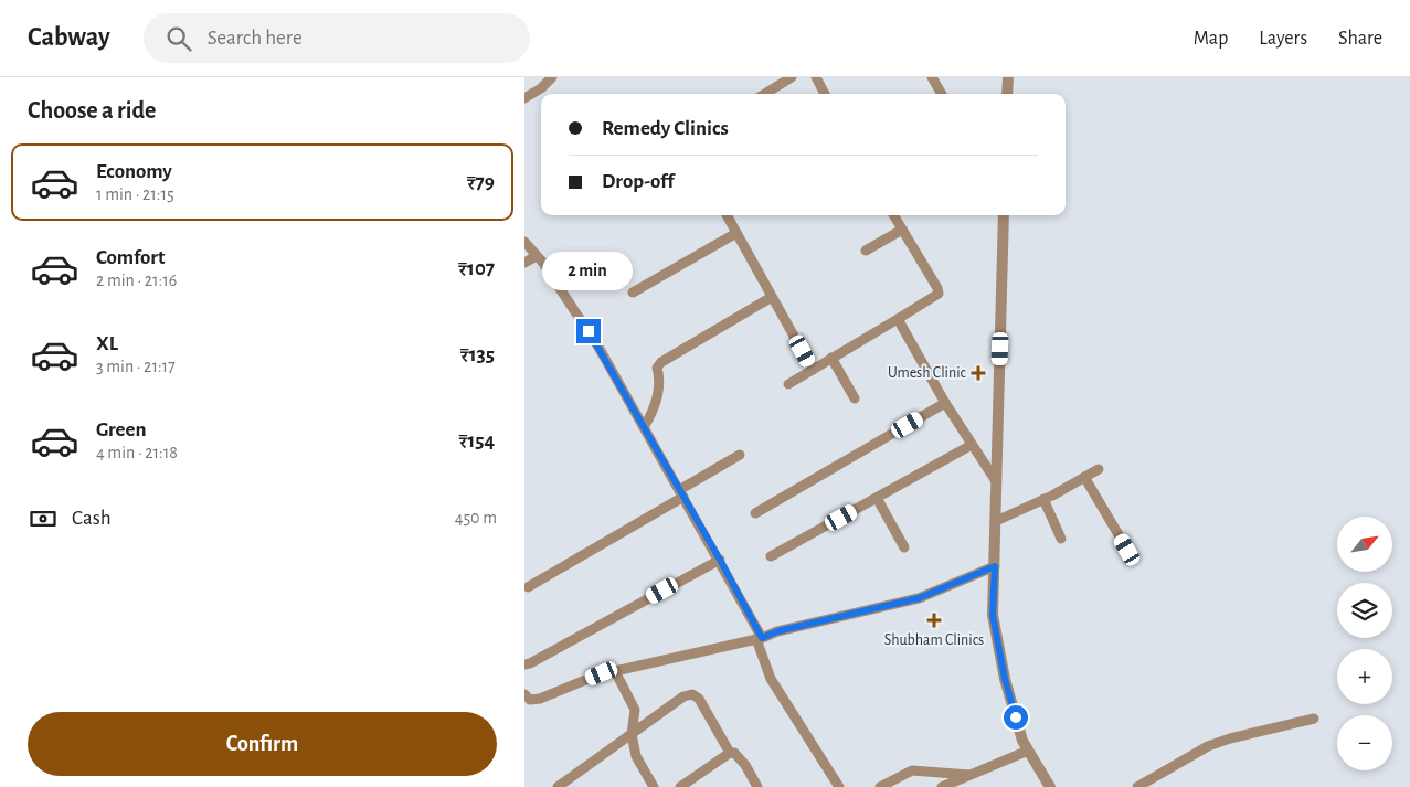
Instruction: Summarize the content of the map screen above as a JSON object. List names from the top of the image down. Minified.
{"places":{"health":["Umesh Clinic","Shubham Clinics"]},"north":"top right","page":{"header":"Cabway","search":"Search here","nav":["Map","Layers","Share"],"heading":"Choose a ride","banner":["Remedy Clinics","Drop-off"],"list":[{"name":"Economy","note":"1 min · 21:15","value":"₹79"},{"name":"Comfort","note":"2 min · 21:16","value":"₹107"},{"name":"XL","note":"3 min · 21:17","value":"₹135"},{"name":"Green","note":"4 min · 21:18","value":"₹154"}],"bubble":"2 min","pay":["Cash","450 m"],"map_buttons":["+","−"],"buttons":"Confirm"}}
